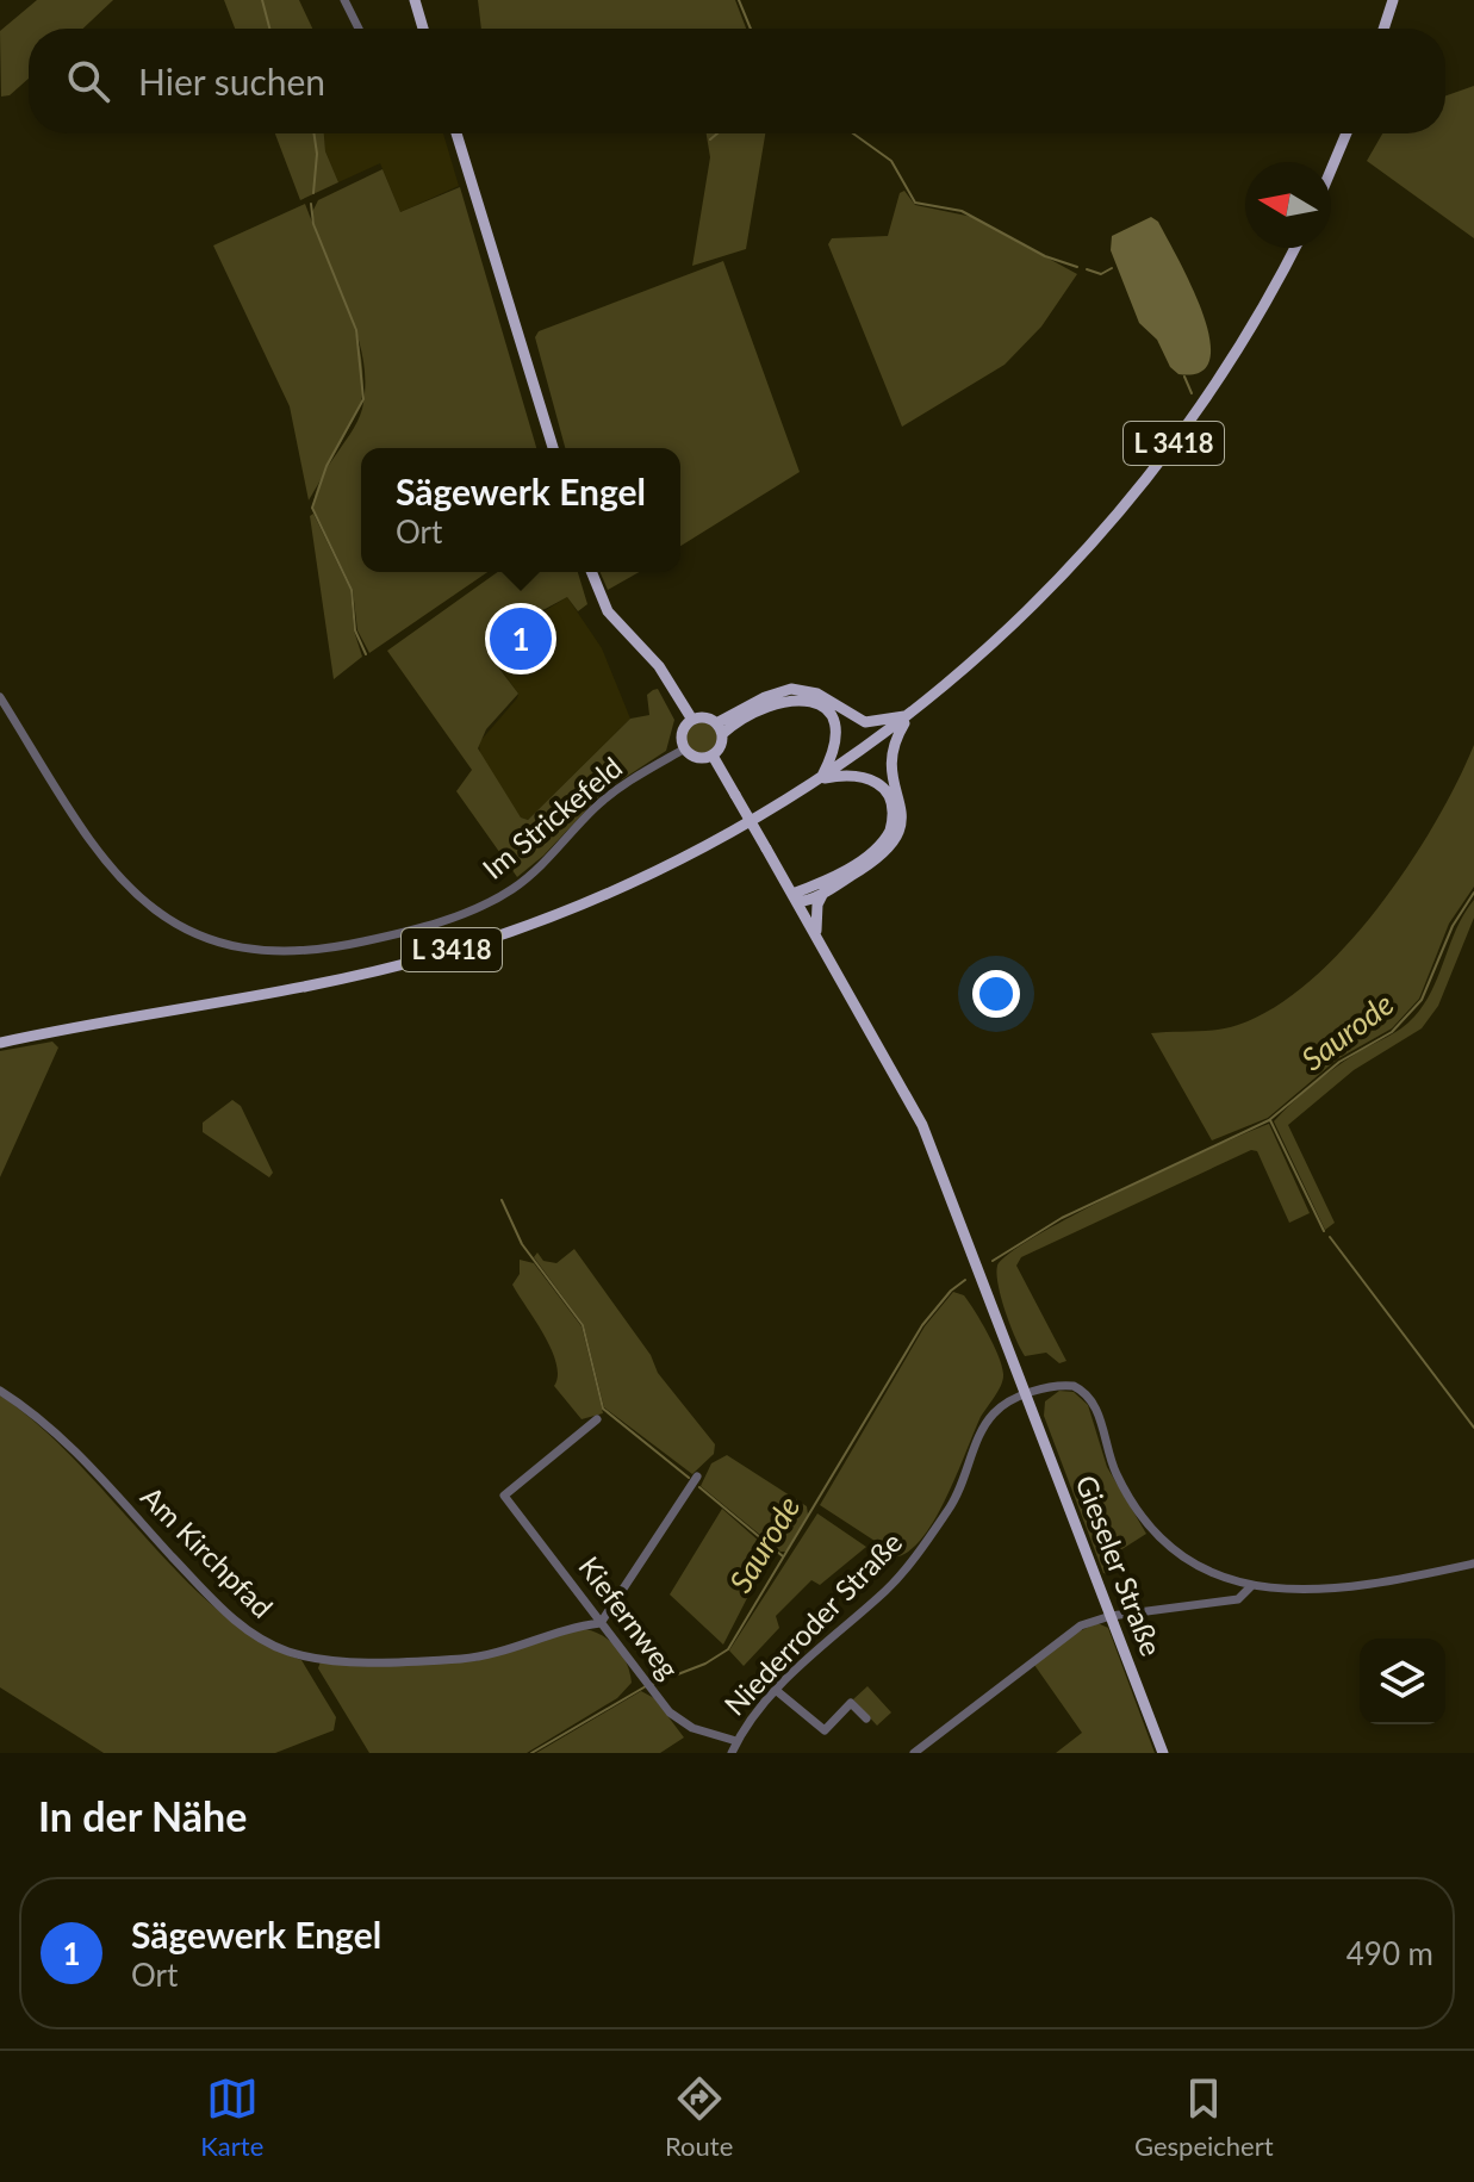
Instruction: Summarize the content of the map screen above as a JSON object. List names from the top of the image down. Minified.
{"streets":{"main road":["L 3418","Gieseler Straße"],"street":["Im Strickefeld","Am Kirchpfad","Kiefernweg","Niederroder Straße"]},"crossings":[["L 3418","Gieseler Straße"],["Im Strickefeld","Gieseler Straße"],["Am Kirchpfad","Kiefernweg"],["Gieseler Straße","Niederroder Straße"],["Kiefernweg","Niederroder Straße"]],"water":["Saurode"],"north":"left","page":{"search":"Hier suchen","popup":["Sägewerk Engel","Ort"],"pins":"1","heading":"In der Nähe","list":[{"mark":"1","name":"Sägewerk Engel","note":"Ort","value":"490 m"}],"nav":["Karte","Route","Gespeichert"]}}
